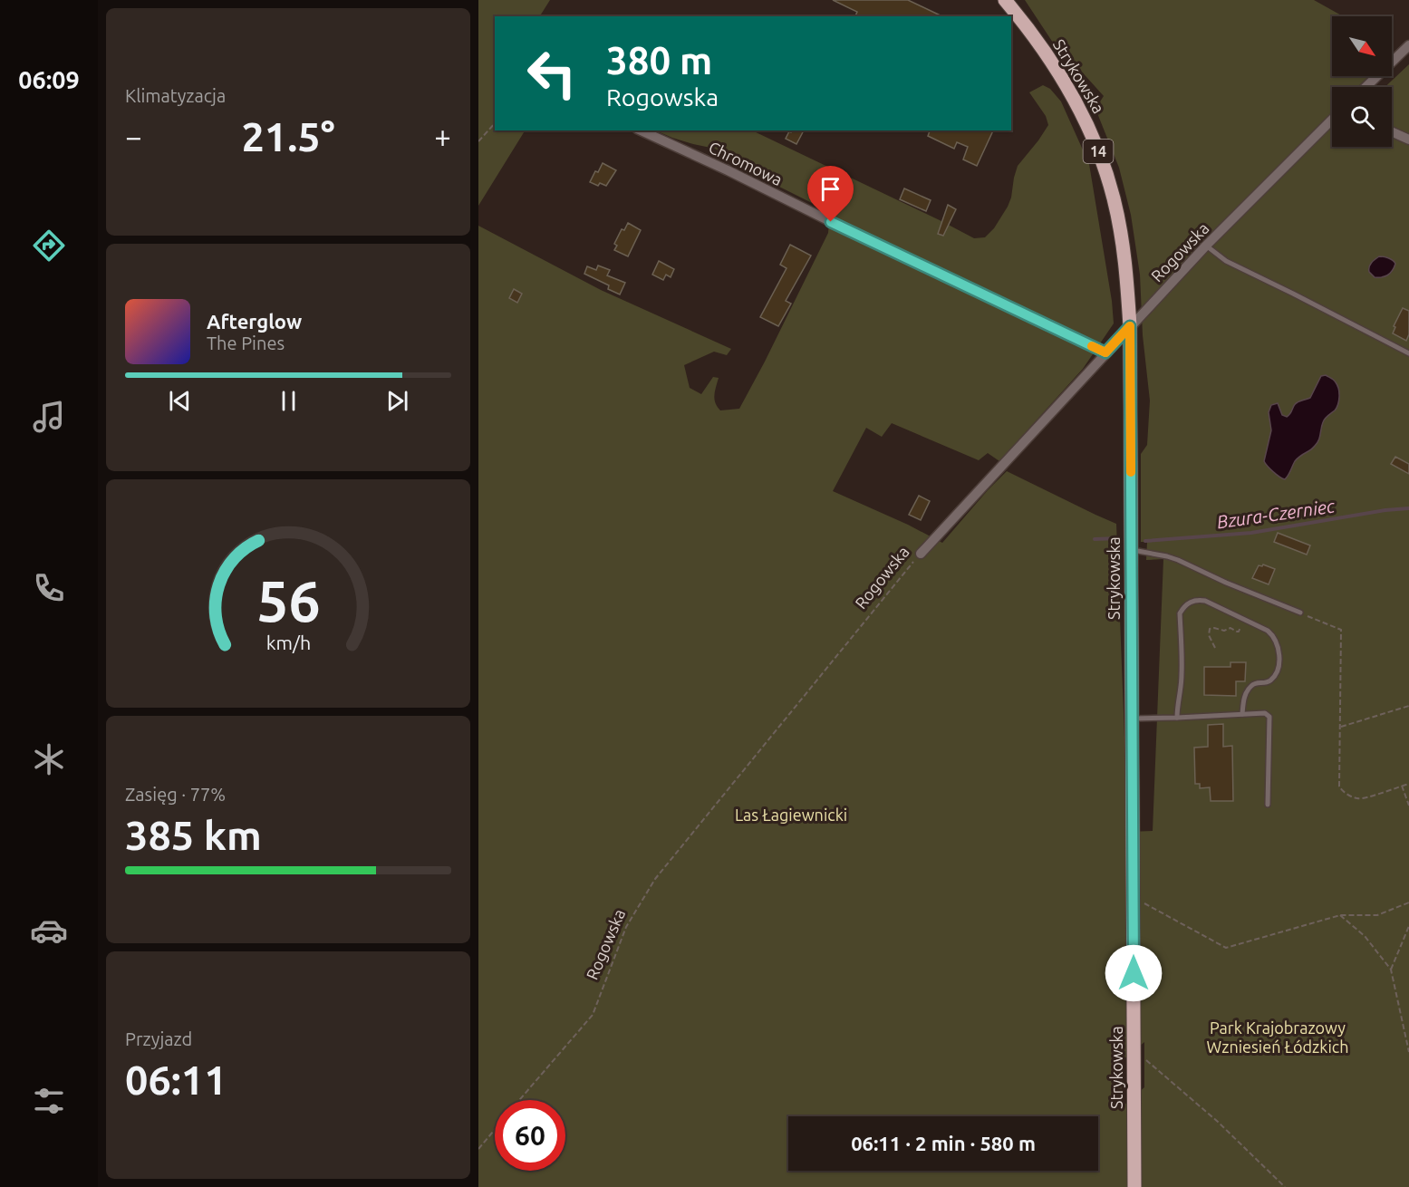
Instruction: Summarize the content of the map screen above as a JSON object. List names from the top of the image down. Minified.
{"streets":{"main road":["Strykowska","14"],"street":["Chromowa","Rogowska"]},"crossings":[["Strykowska","Rogowska"],["Chromowa","Rogowska"]],"water":["Bzura-Czerniec"],"parks":["Las Łagiewnicki","Park Krajobrazowy Wzniesień Łódzkich"],"north":"bottom right","page":{"tabs":"06:09","tile":["Klimatyzacja",["Zasięg · 77%","385 km"],["Przyjazd","06:11"]],"turn":["380 m","Rogowska"],"heat":["−","21.5°","+"],"song":["Afterglow","The Pines"],"limit":"60","trip":"06:11 · 2 min · 580 m","gauge":["56","km/h"]}}
